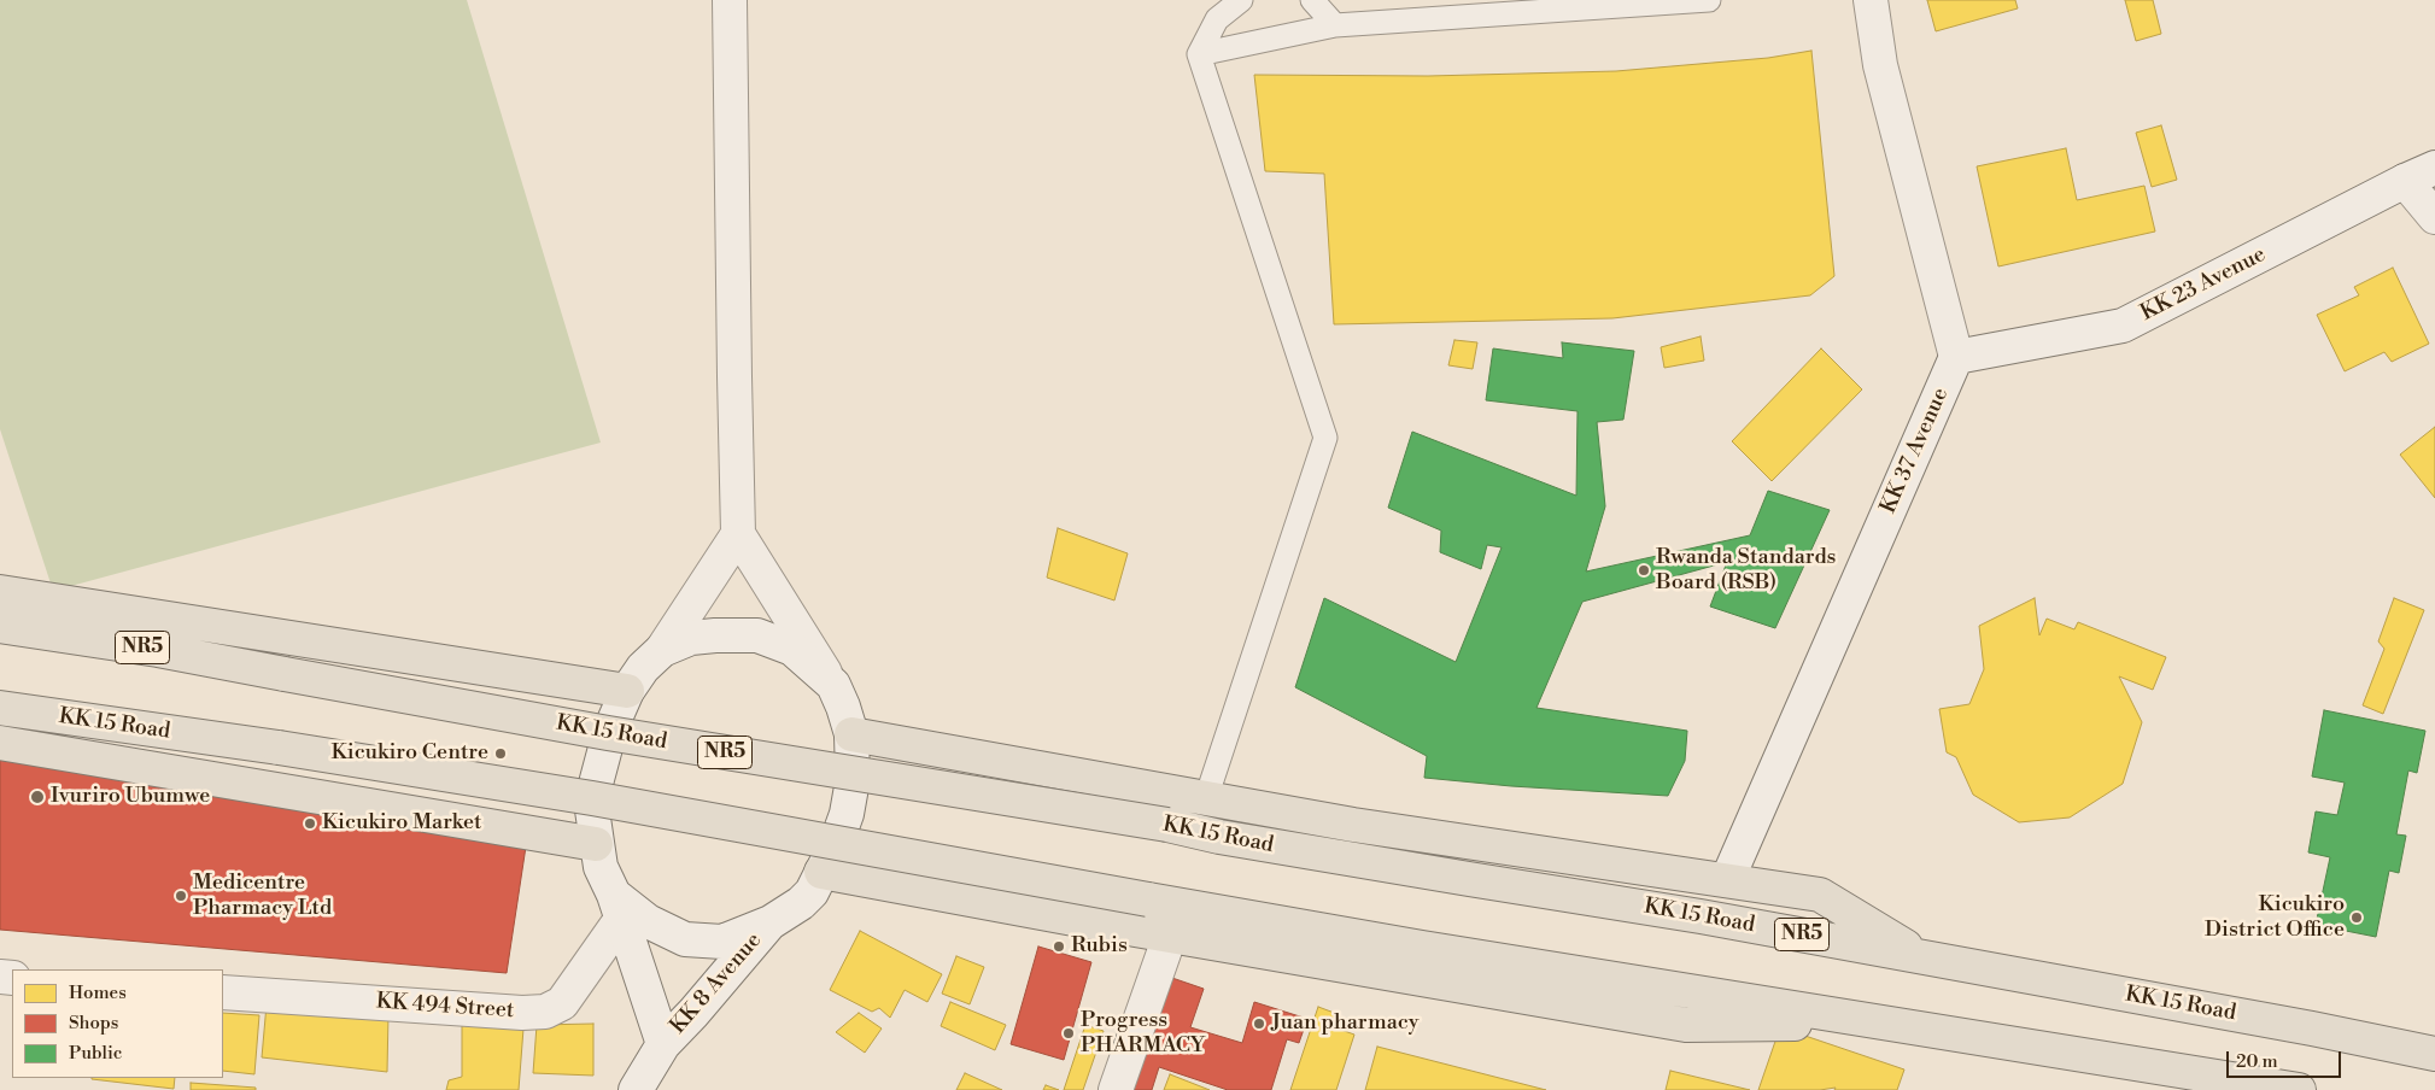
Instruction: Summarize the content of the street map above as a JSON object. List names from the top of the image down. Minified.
{"streets":{"highway":["NR5","KK 15 Road"],"main road":["KK 23 Avenue","KK 37 Avenue","KK 8 Avenue","KK 494 Street"]},"crossings":[["KK 23 Avenue","KK 37 Avenue"],["KK 8 Avenue","KK 494 Street"]],"places":["Rwanda Standards Board (RSB)","Kicukiro Centre","Ivuriro Ubumwe","Kicukiro Market","Medicentre Pharmacy Ltd","Kicukiro District Office","Rubis","Juan pharmacy","Progress PHARMACY"],"legend":["Homes","Shops","Public"],"scale_bar":"20 m"}
